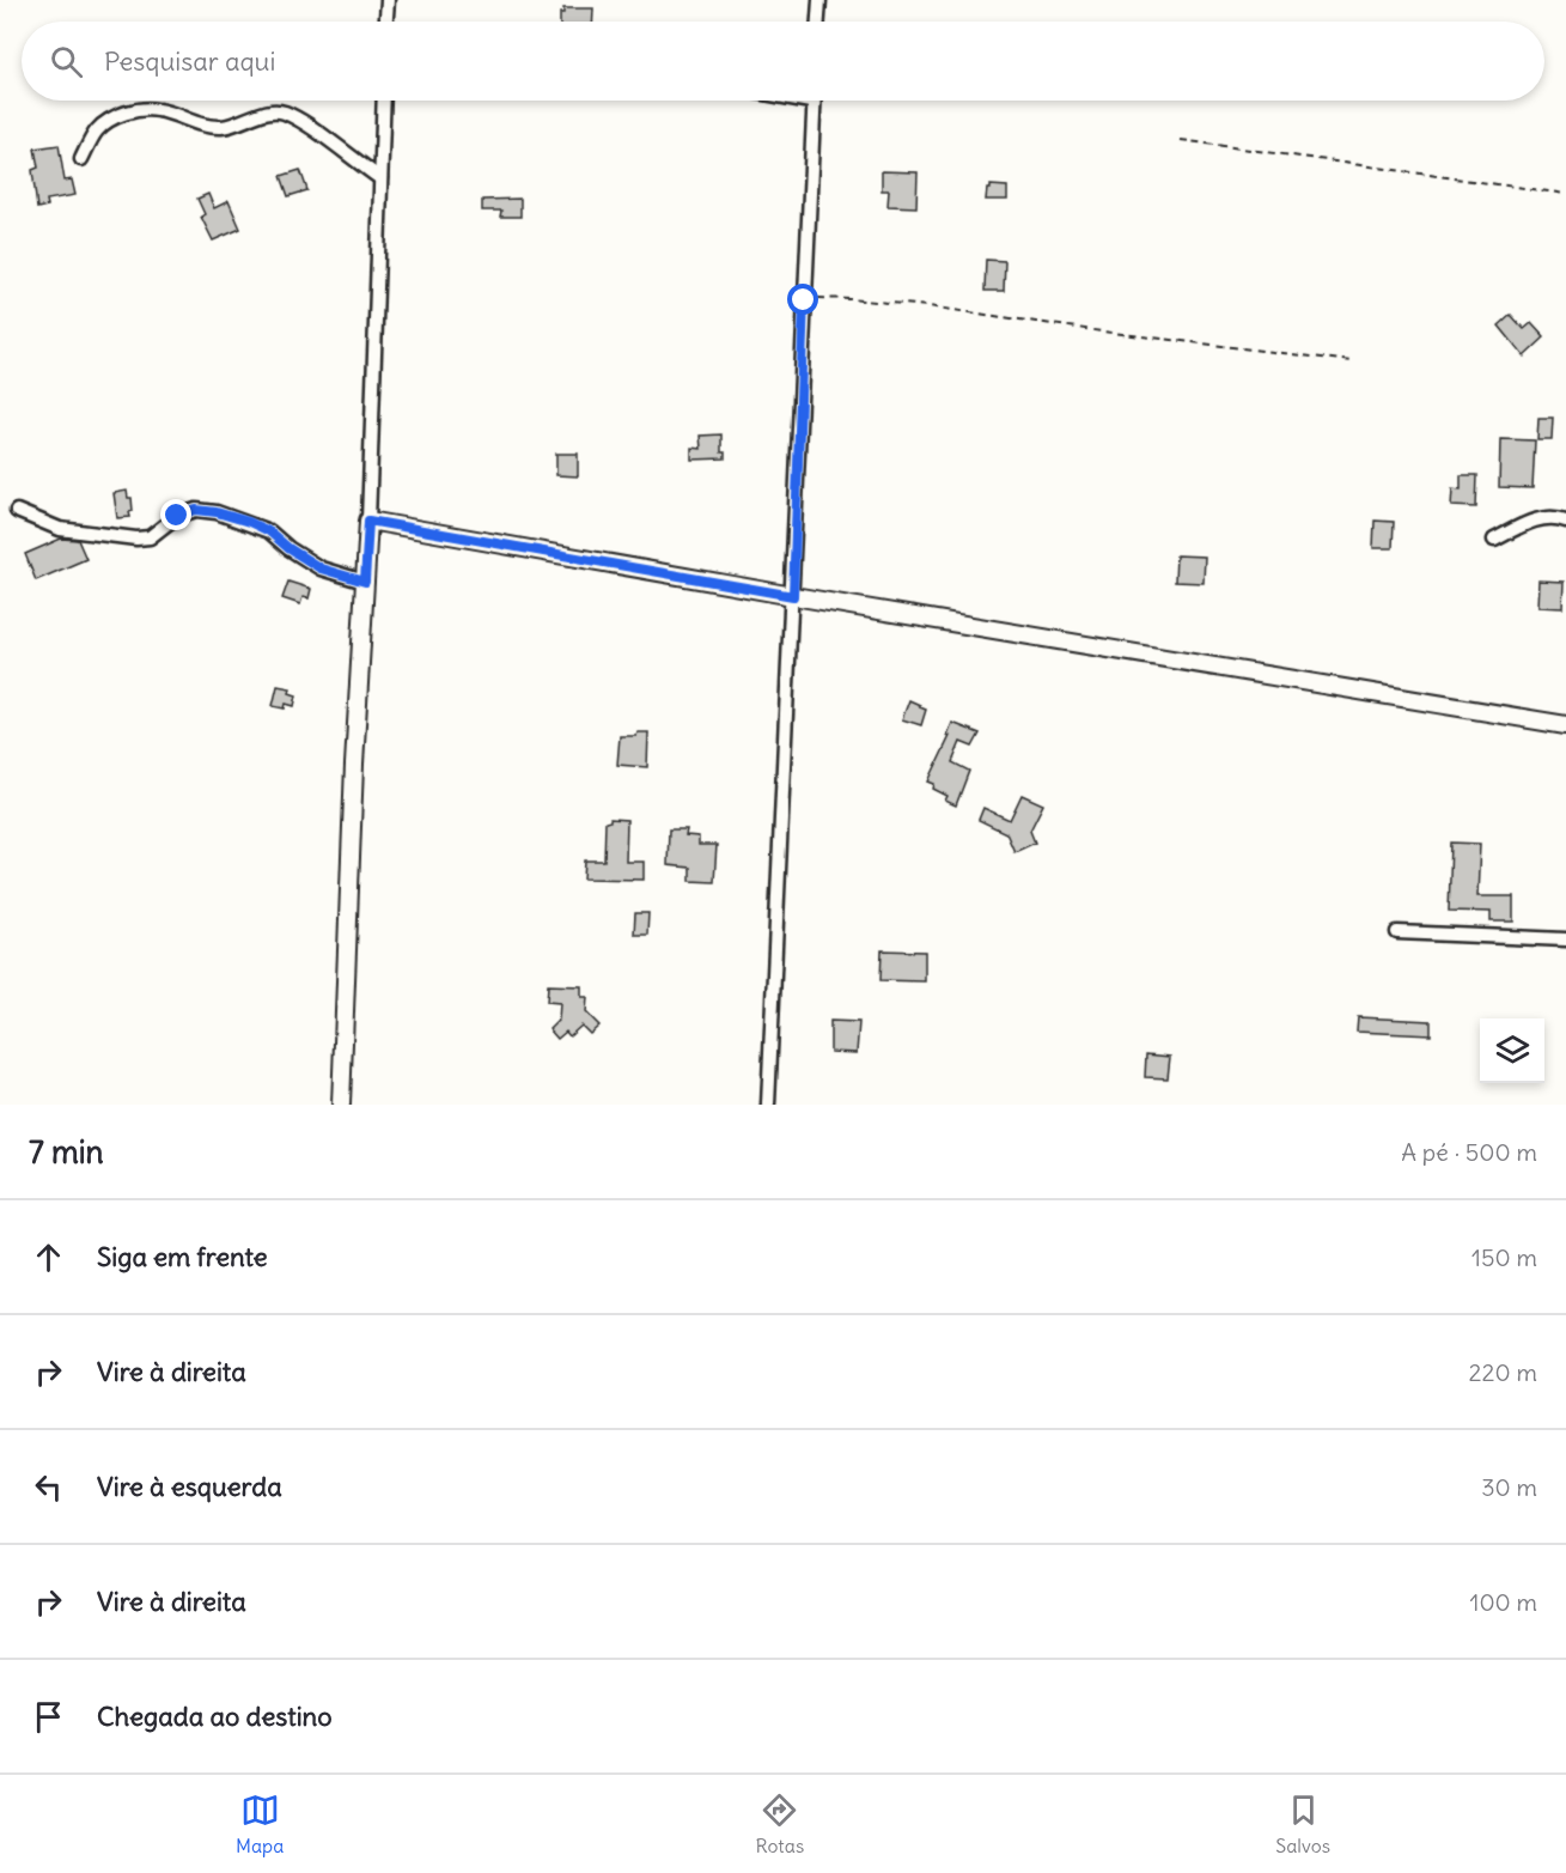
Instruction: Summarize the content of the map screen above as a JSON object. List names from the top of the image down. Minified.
{"page":{"search":"Pesquisar aqui","heading":["7 min","A pé · 500 m"],"list":[["Siga em frente","150 m"],["Vire à direita","220 m"],["Vire à esquerda","30 m"],["Vire à direita","100 m"],"Chegada ao destino"],"nav":["Mapa","Rotas","Salvos"]}}
